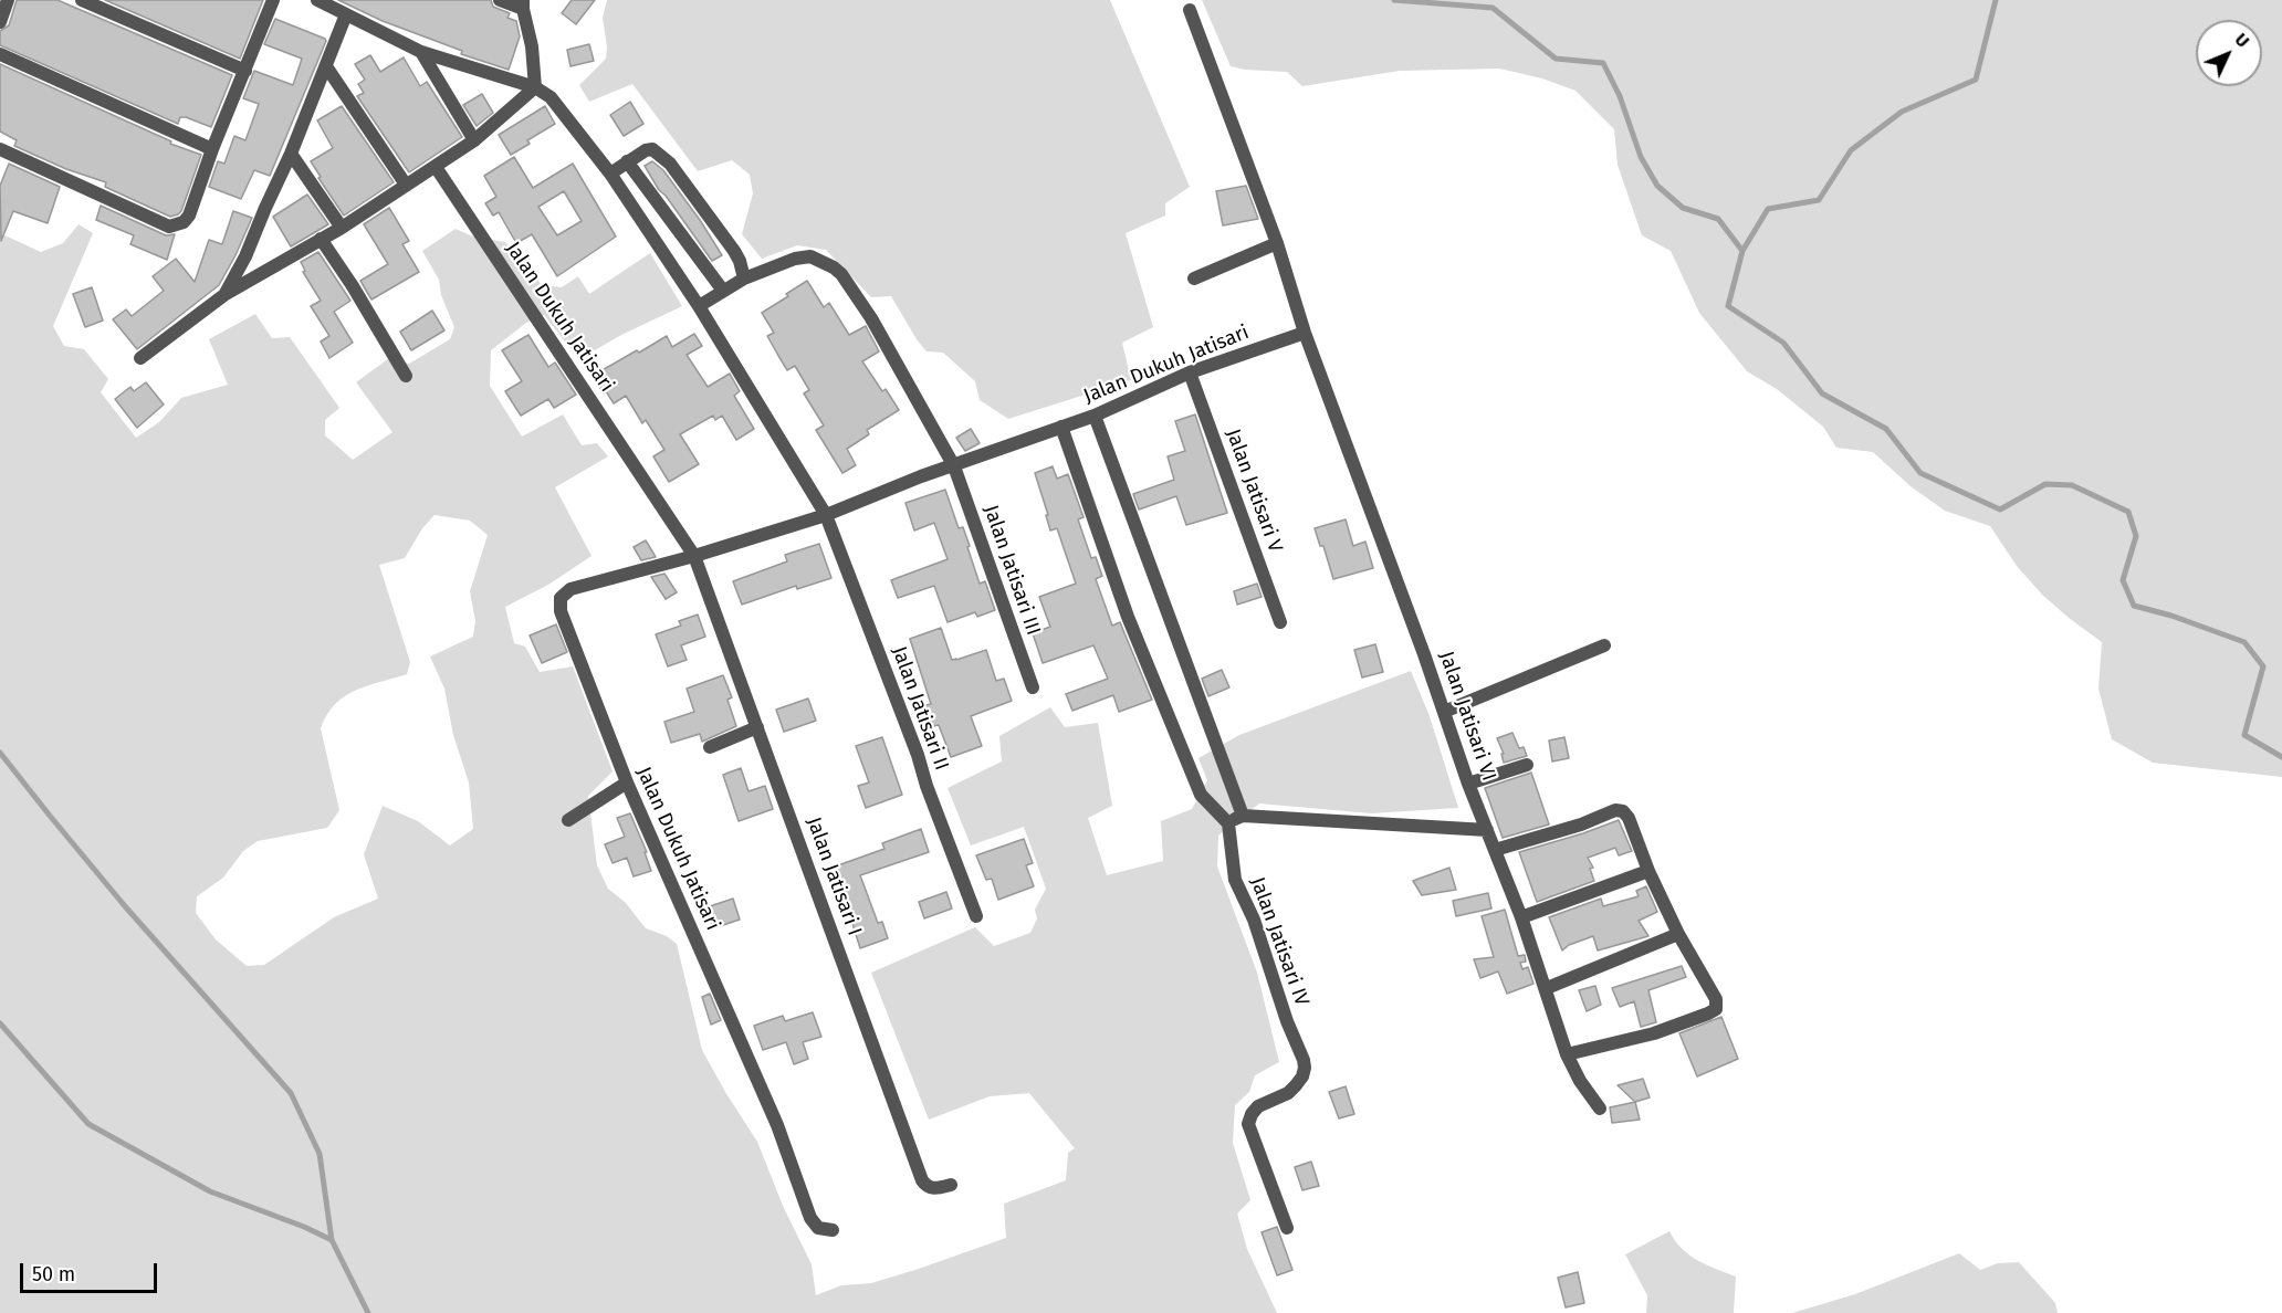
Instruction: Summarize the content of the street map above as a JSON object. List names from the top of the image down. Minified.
{"streets":{"street":["Jalan Dukuh Jatisari","Jalan Jatisari V","Jalan Jatisari III","Jalan Jatisari II","Jalan Jatisari VI","Jalan Jatisari I","Jalan Jatisari IV"]},"crossings":[["Jalan Dukuh Jatisari","Jalan Jatisari V"],["Jalan Dukuh Jatisari","Jalan Jatisari III"],["Jalan Dukuh Jatisari","Jalan Jatisari II"],["Jalan Dukuh Jatisari","Jalan Jatisari VI"],["Jalan Dukuh Jatisari","Jalan Jatisari I"]],"scale_bar":"50 m","north":"top right"}
